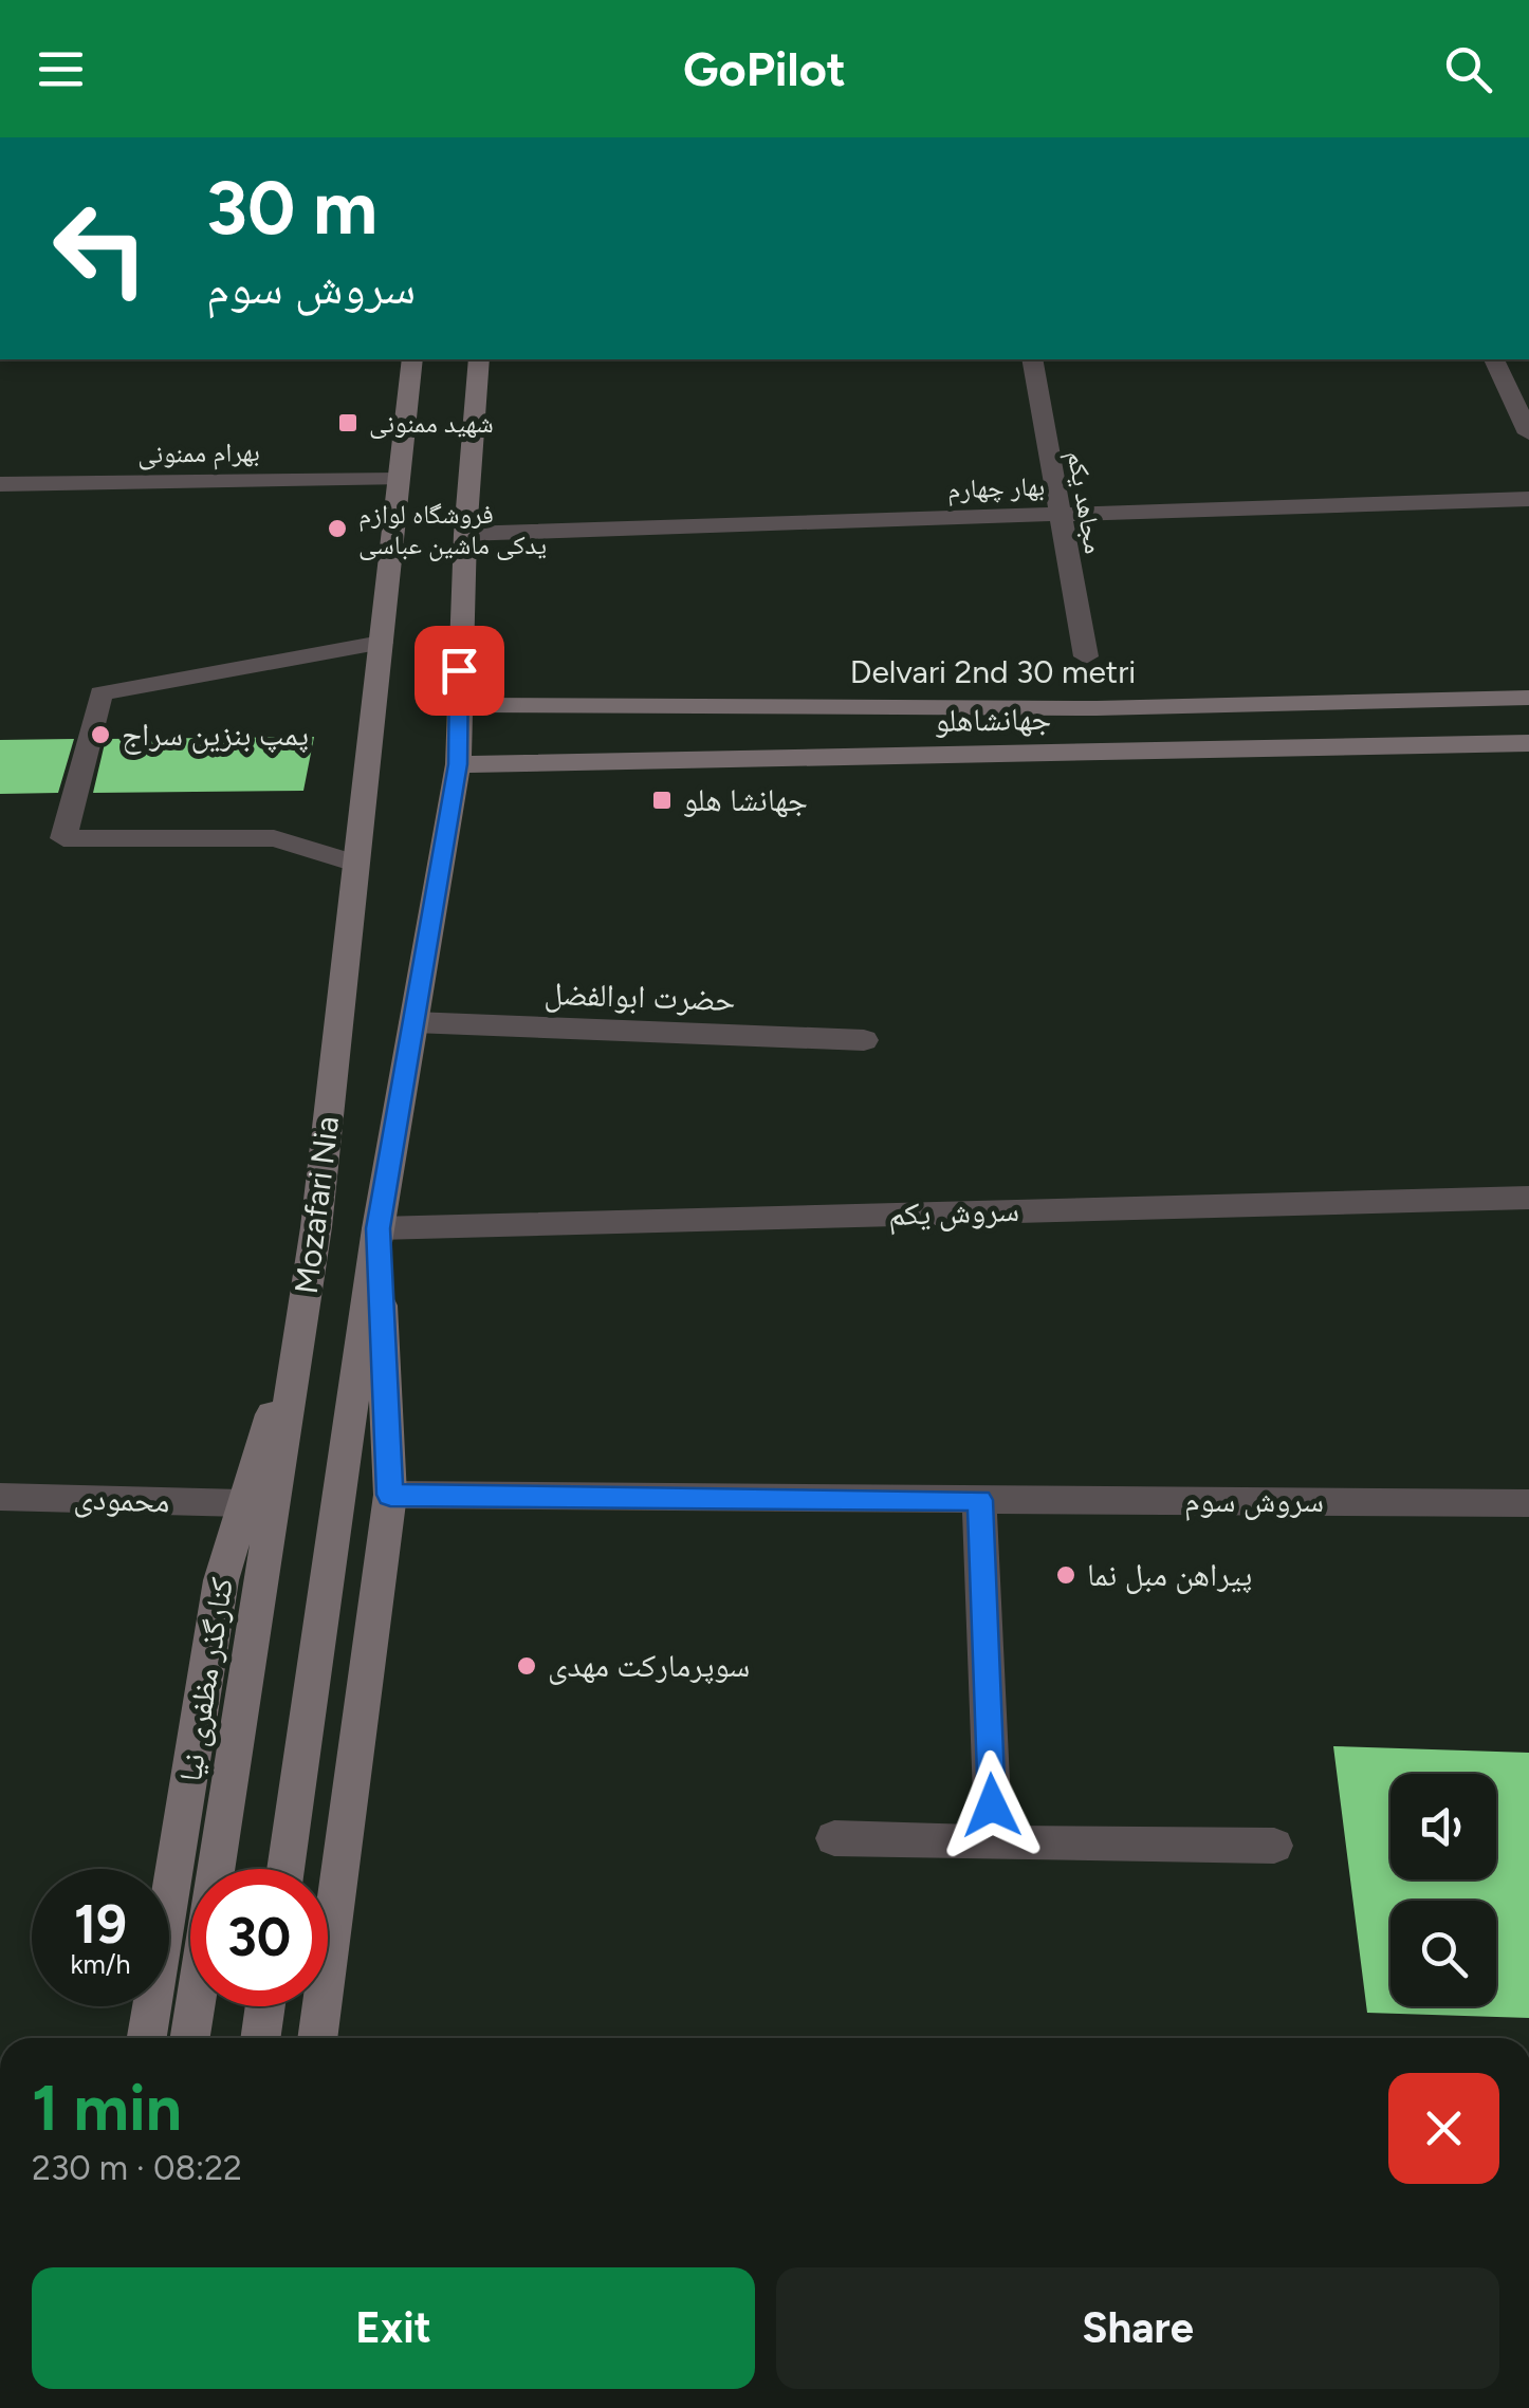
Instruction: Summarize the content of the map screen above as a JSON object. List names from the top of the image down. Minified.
{"streets":{"main road":["Delvari 2nd 30 metri","جهانشاهلو","Mozafari Nia","کنارگذر مظفری نیا"],"street":["بهرام ممنونی","بهار چهارم","مجاهد یکم","حضرت ابوالفضل","سروش یکم","محمودی","سروش سوم"]},"crossings":[["بهرام ممنونی","Mozafari Nia"],["بهار چهارم","مجاهد یکم"],["بهار چهارم","Mozafari Nia"],["Delvari 2nd 30 metri","Mozafari Nia"],["جهانشاهلو","Mozafari Nia"],["حضرت ابوالفضل","Mozafari Nia"],["Mozafari Nia","سروش یکم"],["Mozafari Nia","کنارگذر مظفری نیا"],["محمودی","کنارگذر مظفری نیا"]],"places":{"transit":["شهید ممنونی","جهانشا هلو"],"other":["فروشگاه لوازم یدکی ماشین عباسی","پمپ بنزین سراج","پیراهن مبل نما","سوپرمارکت مهدی"]},"page":{"header":"GoPilot","turn":["30 m","سروش سوم"],"speed":"19 km/h","limit":"30","heading":["1 min","230 m · 08:22"],"buttons":["Exit","Share"]}}
